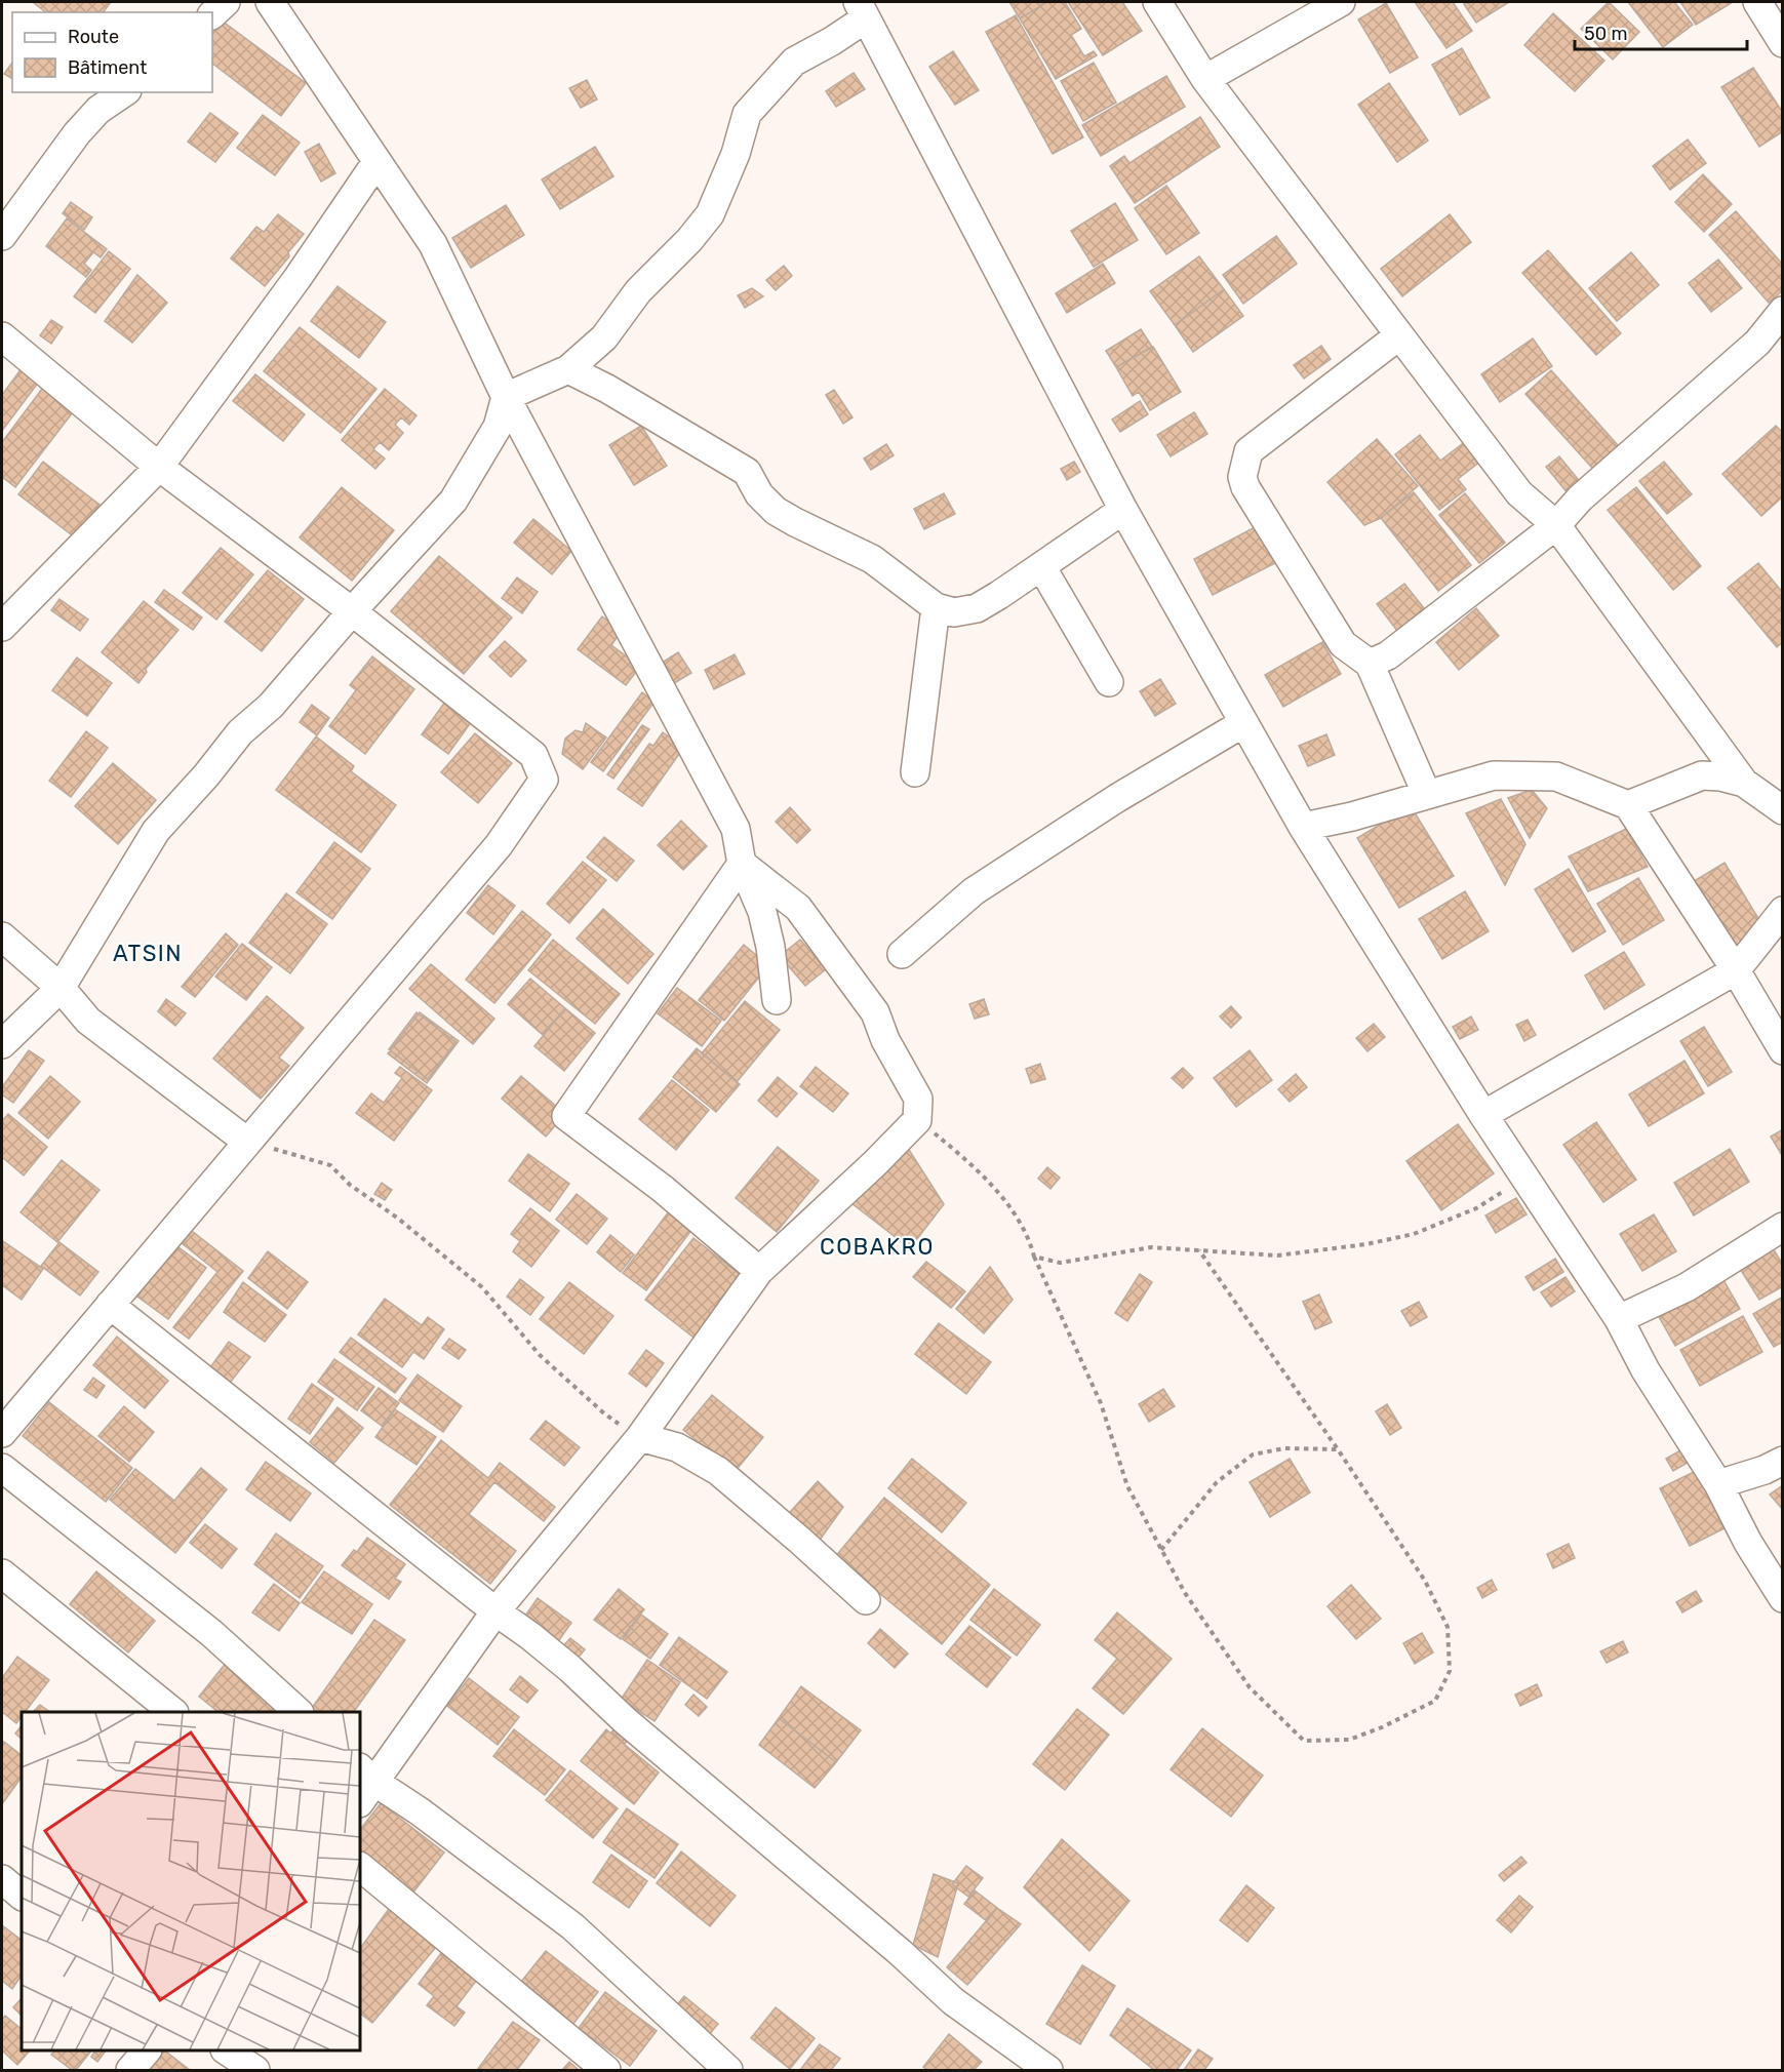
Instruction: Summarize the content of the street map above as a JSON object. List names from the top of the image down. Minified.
{"districts":["ATSIN","COBAKRO"],"legend":["Route","Bâtiment"],"scale_bar":"50 m"}
